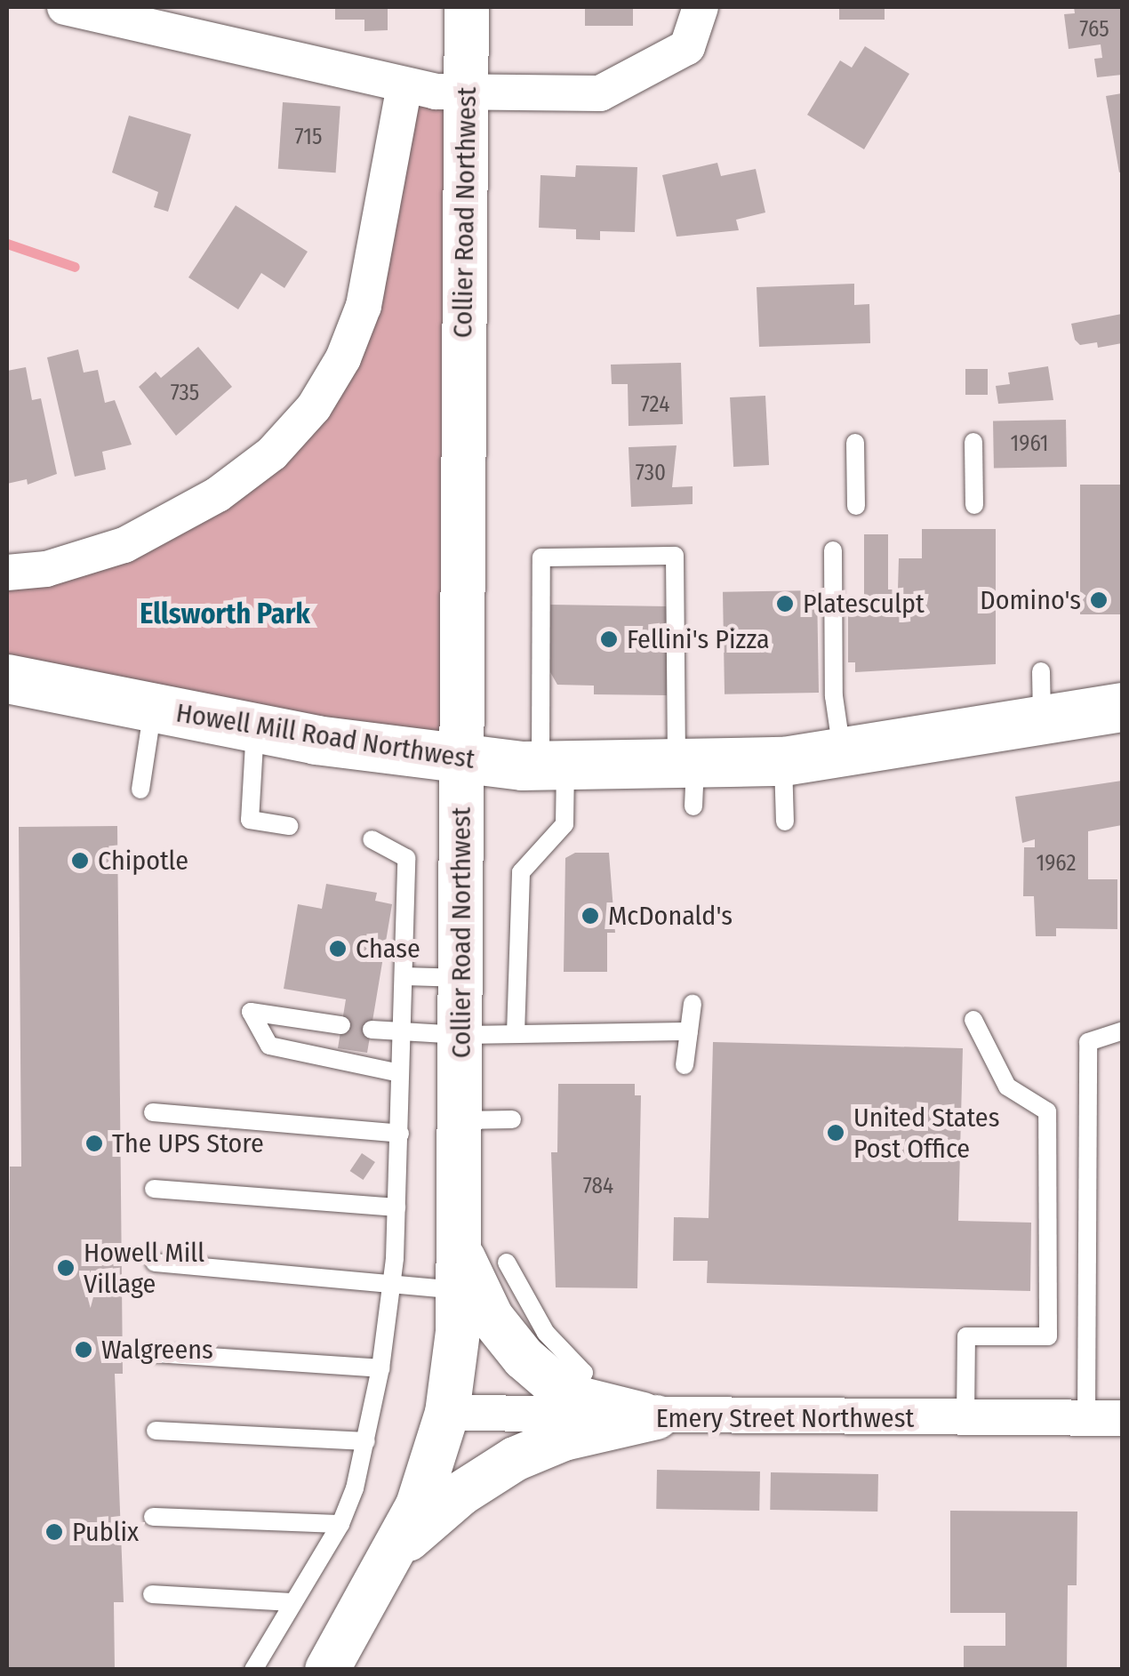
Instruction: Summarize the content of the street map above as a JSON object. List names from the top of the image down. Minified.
{"streets":{"main road":["Howell Mill Road Northwest"],"street":["Collier Road Northwest","Emery Street Northwest"]},"crossings":[["Collier Road Northwest","Howell Mill Road Northwest"],["Collier Road Northwest","Emery Street Northwest"]],"districts":["Ellsworth Park"],"places":["Domino's","Platesculpt","Fellini's Pizza","Chipotle","McDonald's","Chase","United States Post Office","The UPS Store","Howell Mill Village","Walgreens","Publix"],"house_numbers":["765","715","735","724","1961","730","1962","784"]}
